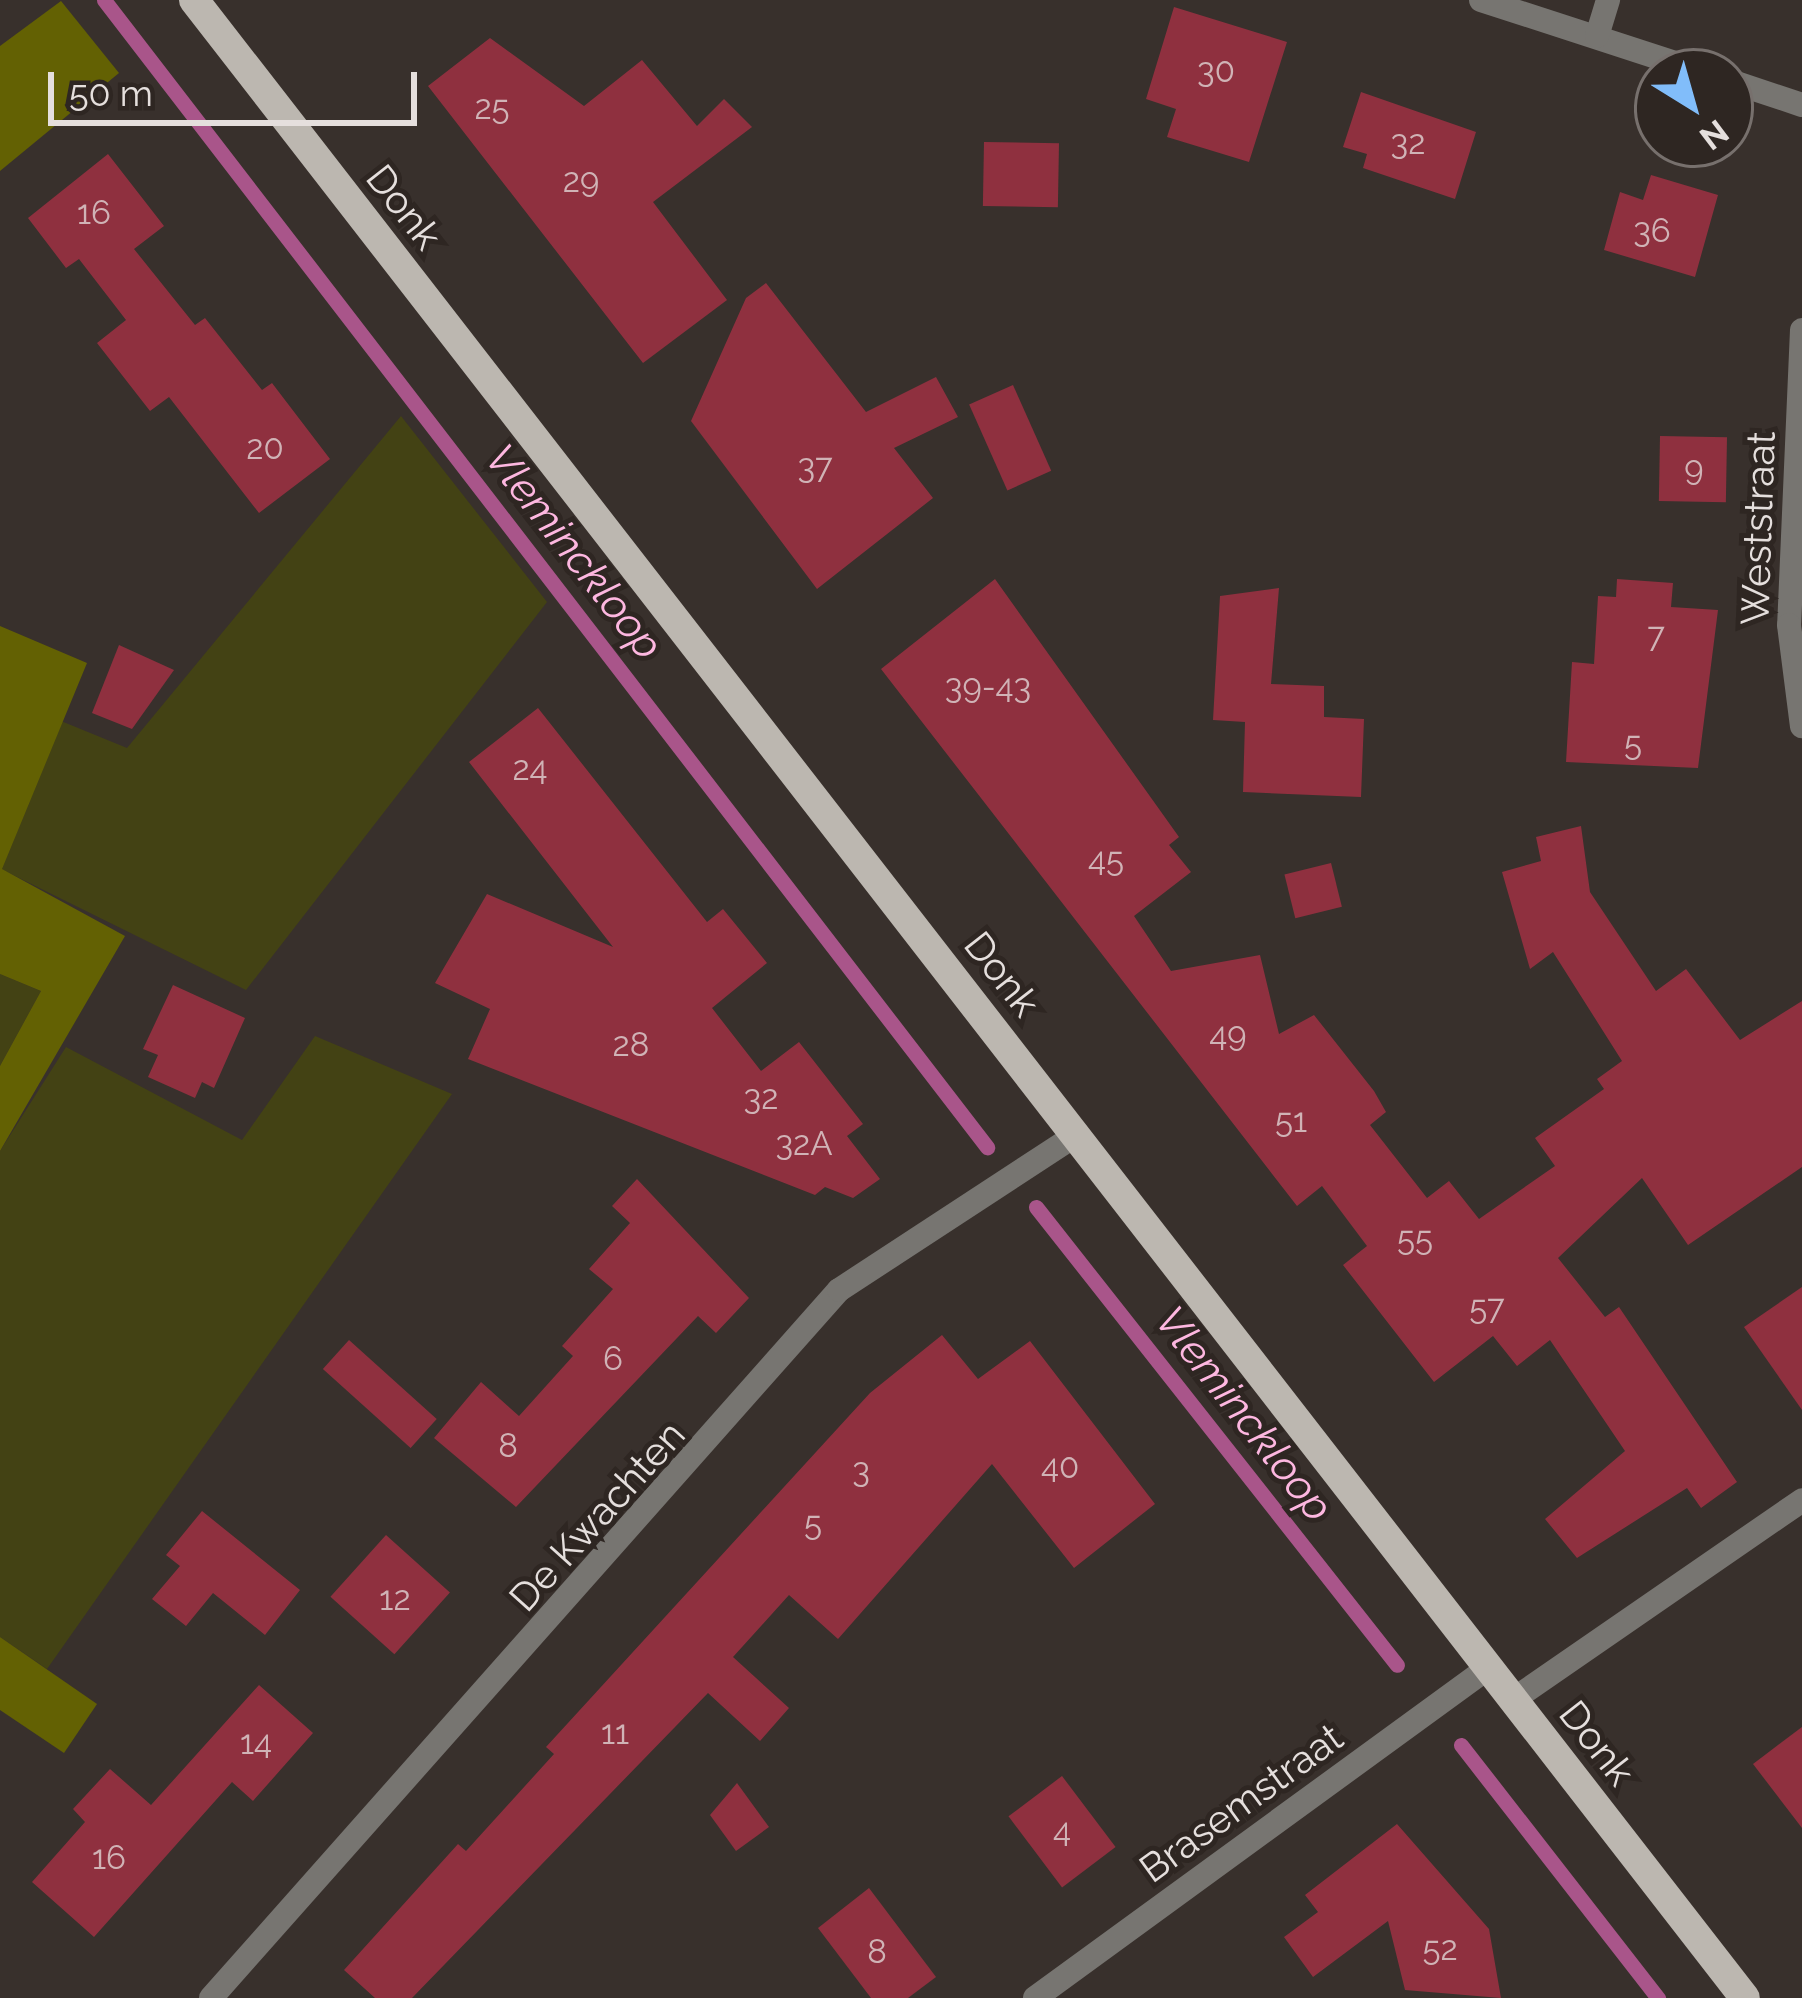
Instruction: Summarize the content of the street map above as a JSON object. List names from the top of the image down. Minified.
{"streets":{"main road":["Donk"],"street":["Weststraat","De Kwachten","Brasemstraat"]},"crossings":[["Donk","De Kwachten"],["Donk","Brasemstraat"]],"water":["Vleminckloop"],"house_numbers":["30","25","32","29","16","36","20","37","9","7","39-43","5","24","45","49","28","32","51","32A","55","57","6","8","40","3","5","12","11","14","4","16","52","8"],"scale_bar":"50 m","north":"bottom right"}
